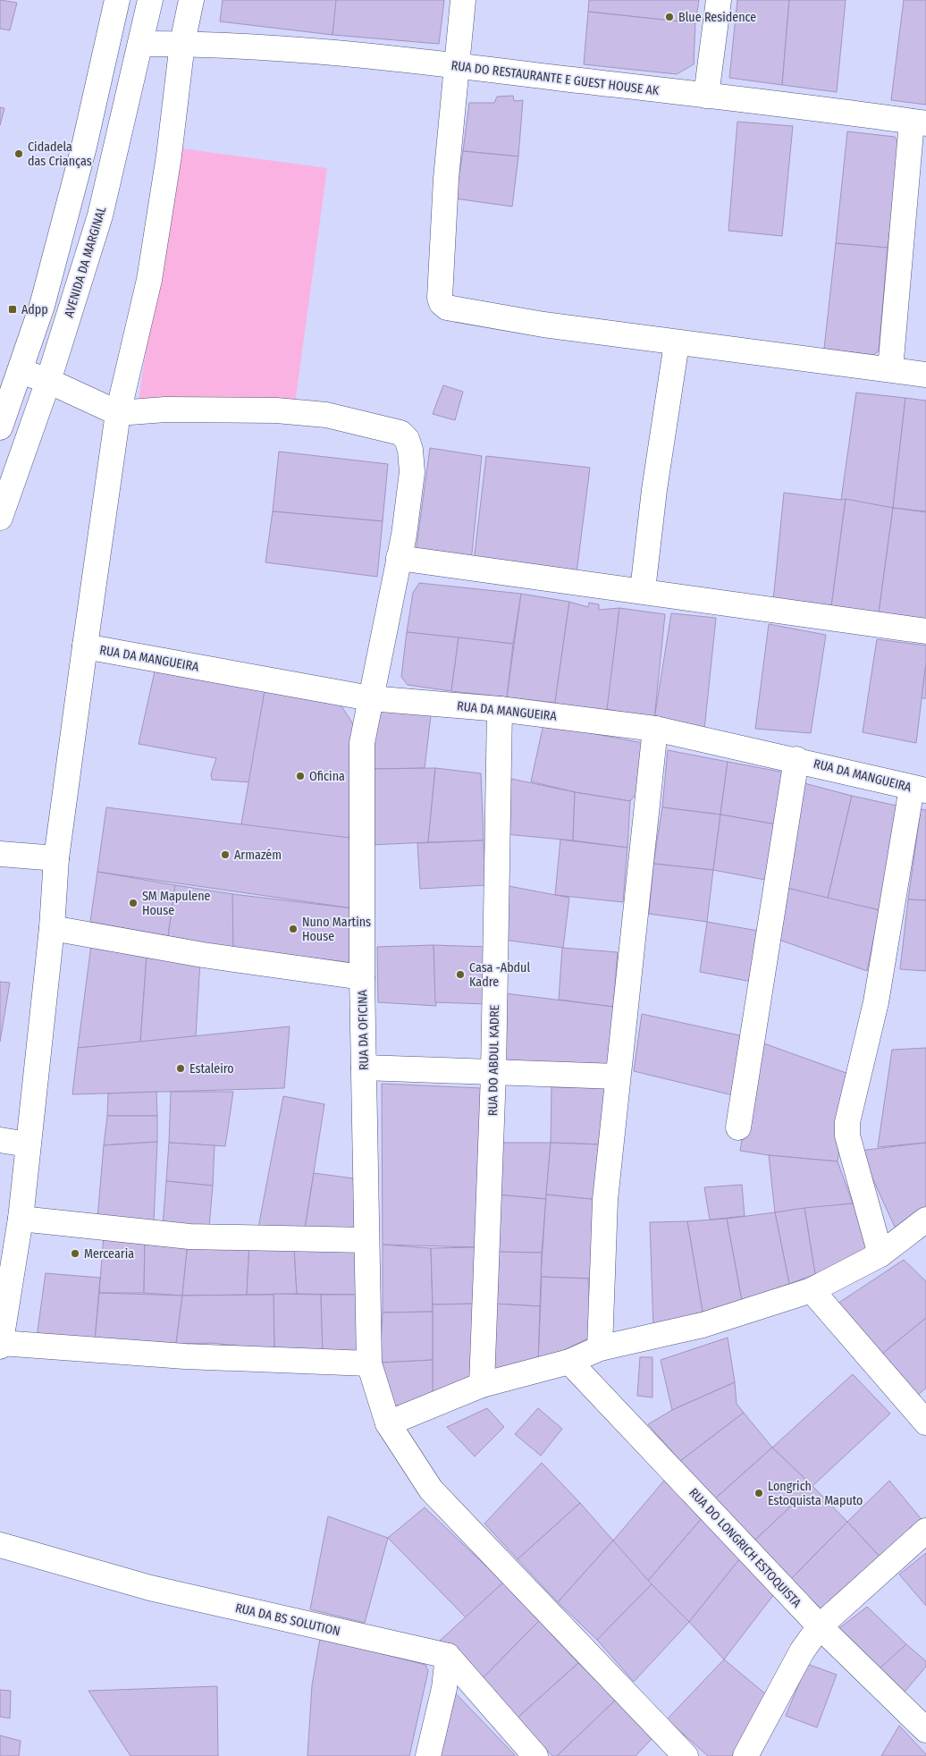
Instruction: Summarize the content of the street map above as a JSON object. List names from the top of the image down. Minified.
{"streets":{"street":["RUA DO RESTAURANTE E GUEST HOUSE AK","AVENIDA DA MARGINAL","RUA DA MANGUEIRA","RUA DA OFICINA","RUA DO ABDUL KADRE","RUA DO LONGRICH ESTOQUISTA","RUA DA BS SOLUTION"]},"crossings":[["RUA DO RESTAURANTE E GUEST HOUSE AK","AVENIDA DA MARGINAL"],["RUA DA MANGUEIRA","RUA DA OFICINA"],["RUA DA MANGUEIRA","RUA DO ABDUL KADRE"]],"places":{"other":["Blue Residence","Cidadela das Crianças","Oficina","Armazém","SM Mapulene House","Nuno Martins House","Casa -Abdul Kadre","Estaleiro","Mercearia","Longrich Estoquista Maputo"],"transit":["Adpp"]}}
